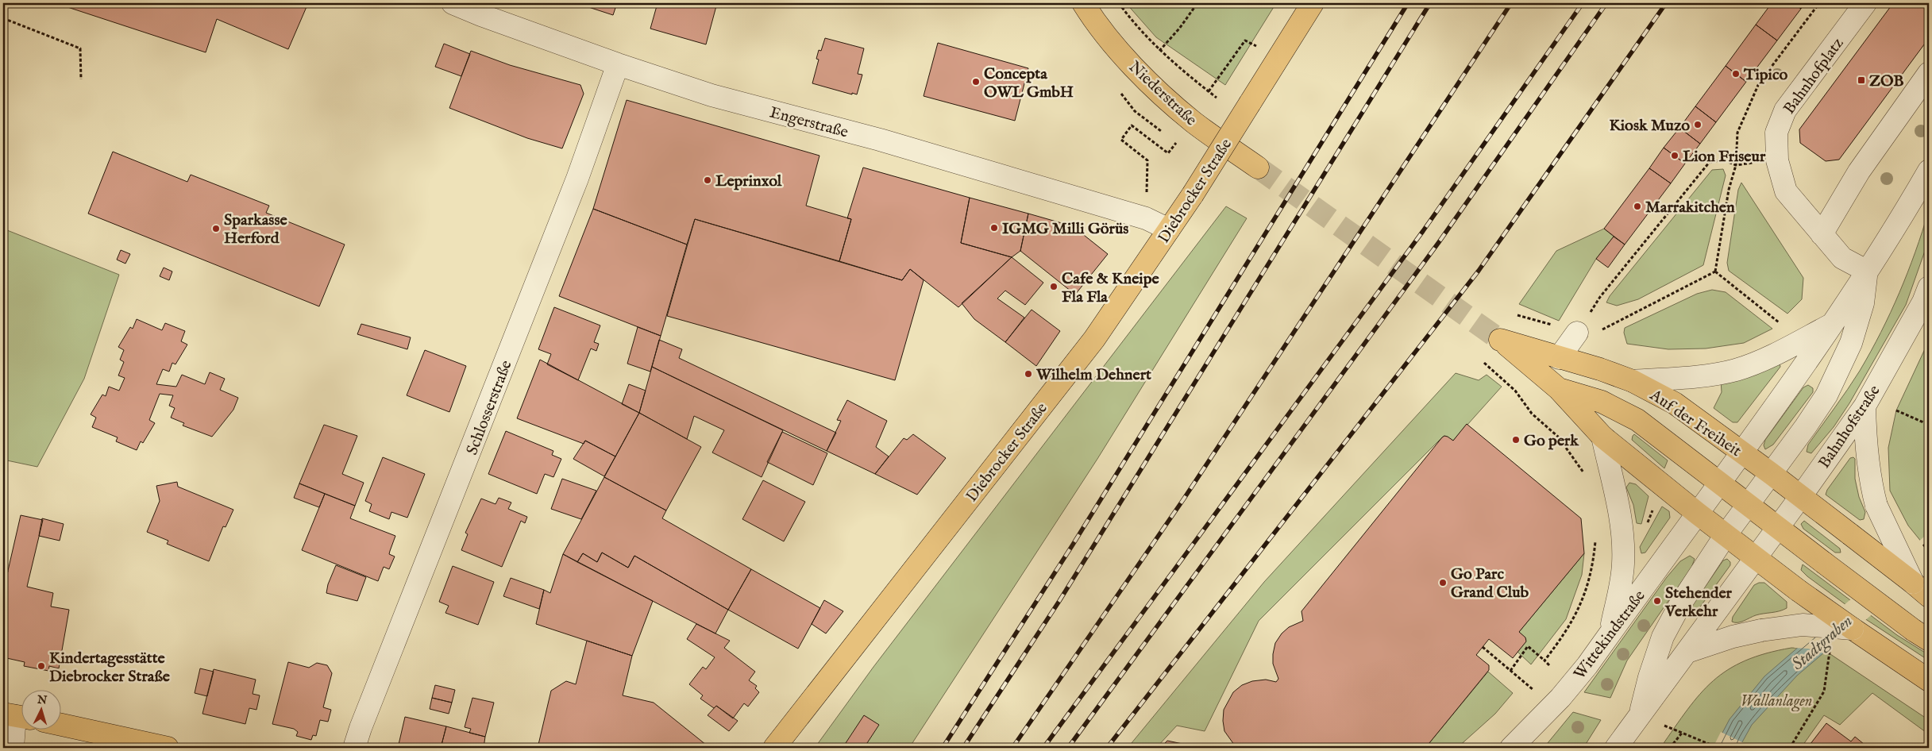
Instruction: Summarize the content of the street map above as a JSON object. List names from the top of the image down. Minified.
{"streets":{"main road":["Niederstraße","Diebrocker Straße","Auf der Freiheit"],"street":["Bahnhofplatz","Engerstraße","Schlosserstraße","Bahnhofstraße","Wittekindstraße"]},"crossings":[["Engerstraße","Diebrocker Straße"],["Engerstraße","Schlosserstraße"],["Auf der Freiheit","Bahnhofstraße"],["Auf der Freiheit","Wittekindstraße"]],"water":["Stadtgraben"],"parks":["Wallanlagen"],"places":{"other":["Tipico","Concepta OWL GmbH","Kiosk Muzo","Lion Friseur","Leprinxol","Marrakitchen","IGMG Milli Görüs","Sparkasse Herford","Cafe & Kneipe Fla Fla","Wilhelm Dehnert","Go perk","Go Parc Grand Club","Stehender Verkehr","Kindertagesstätte Diebrocker Straße"],"transit":["ZOB"]},"north":"top"}
